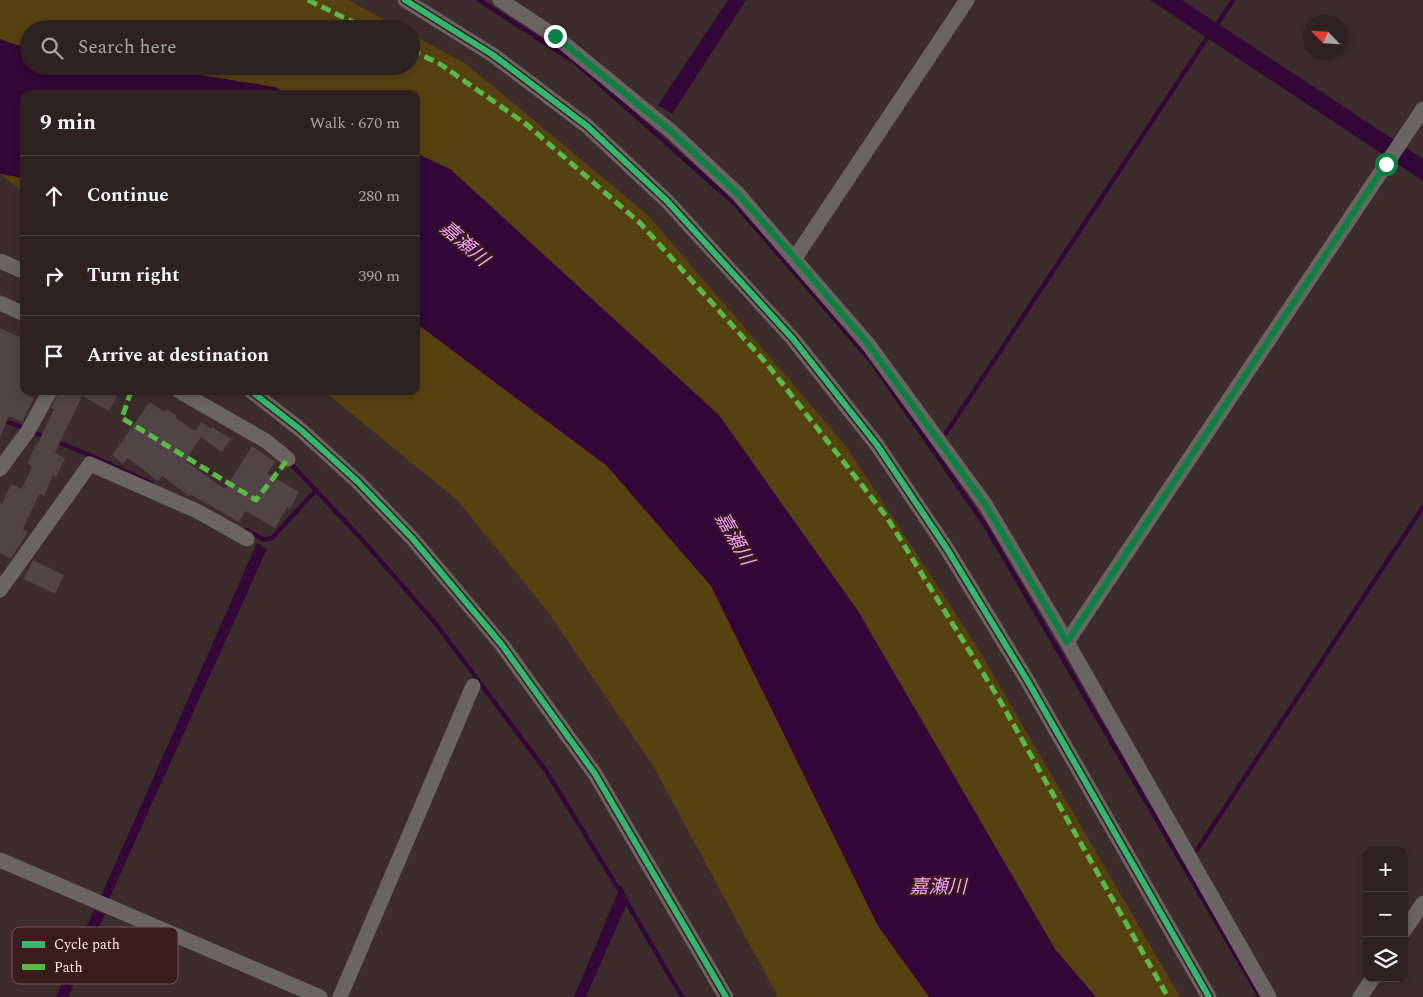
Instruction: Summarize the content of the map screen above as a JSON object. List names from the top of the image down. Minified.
{"water":["嘉瀬川"],"legend":["Cycle path","Path"],"north":"top left","page":{"search":"Search here","heading":["9 min","Walk · 670 m"],"list":[["Continue","280 m"],["Turn right","390 m"],"Arrive at destination"],"map_buttons":["+","−"]}}
